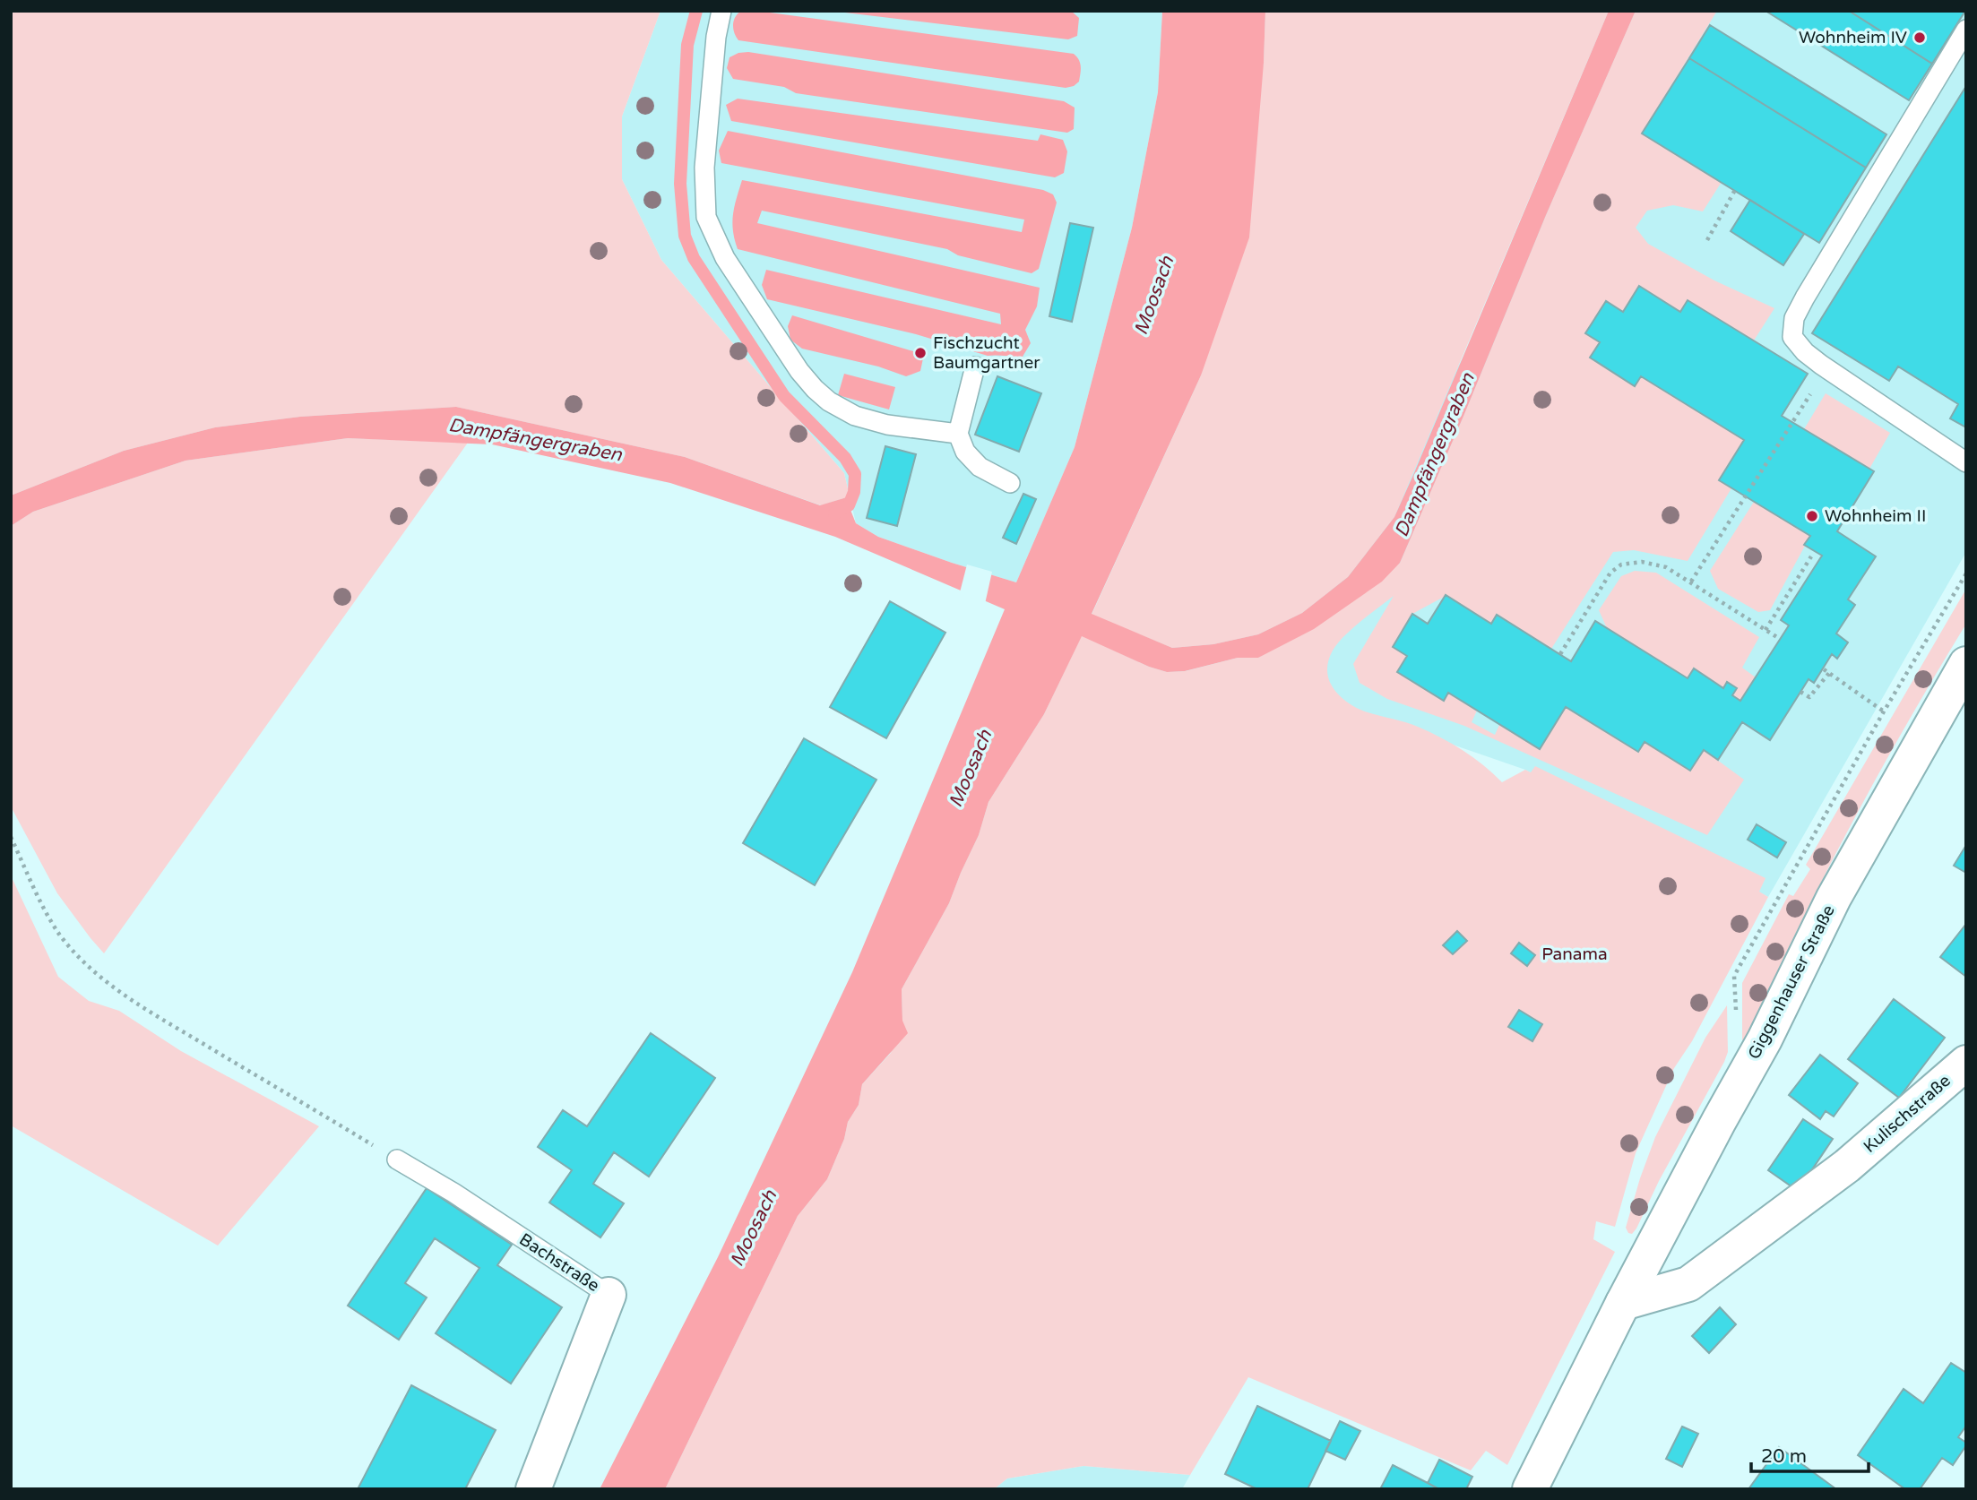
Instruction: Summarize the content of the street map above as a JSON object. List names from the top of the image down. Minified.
{"streets":{"main road":["Giggenhauser Straße","Kulischstraße","Bachstraße"]},"crossings":[["Giggenhauser Straße","Kulischstraße"]],"water":["Moosach","Dampfängergraben"],"parks":["Panama"],"places":["Wohnheim IV","Fischzucht Baumgartner","Wohnheim II"],"scale_bar":"20 m"}
